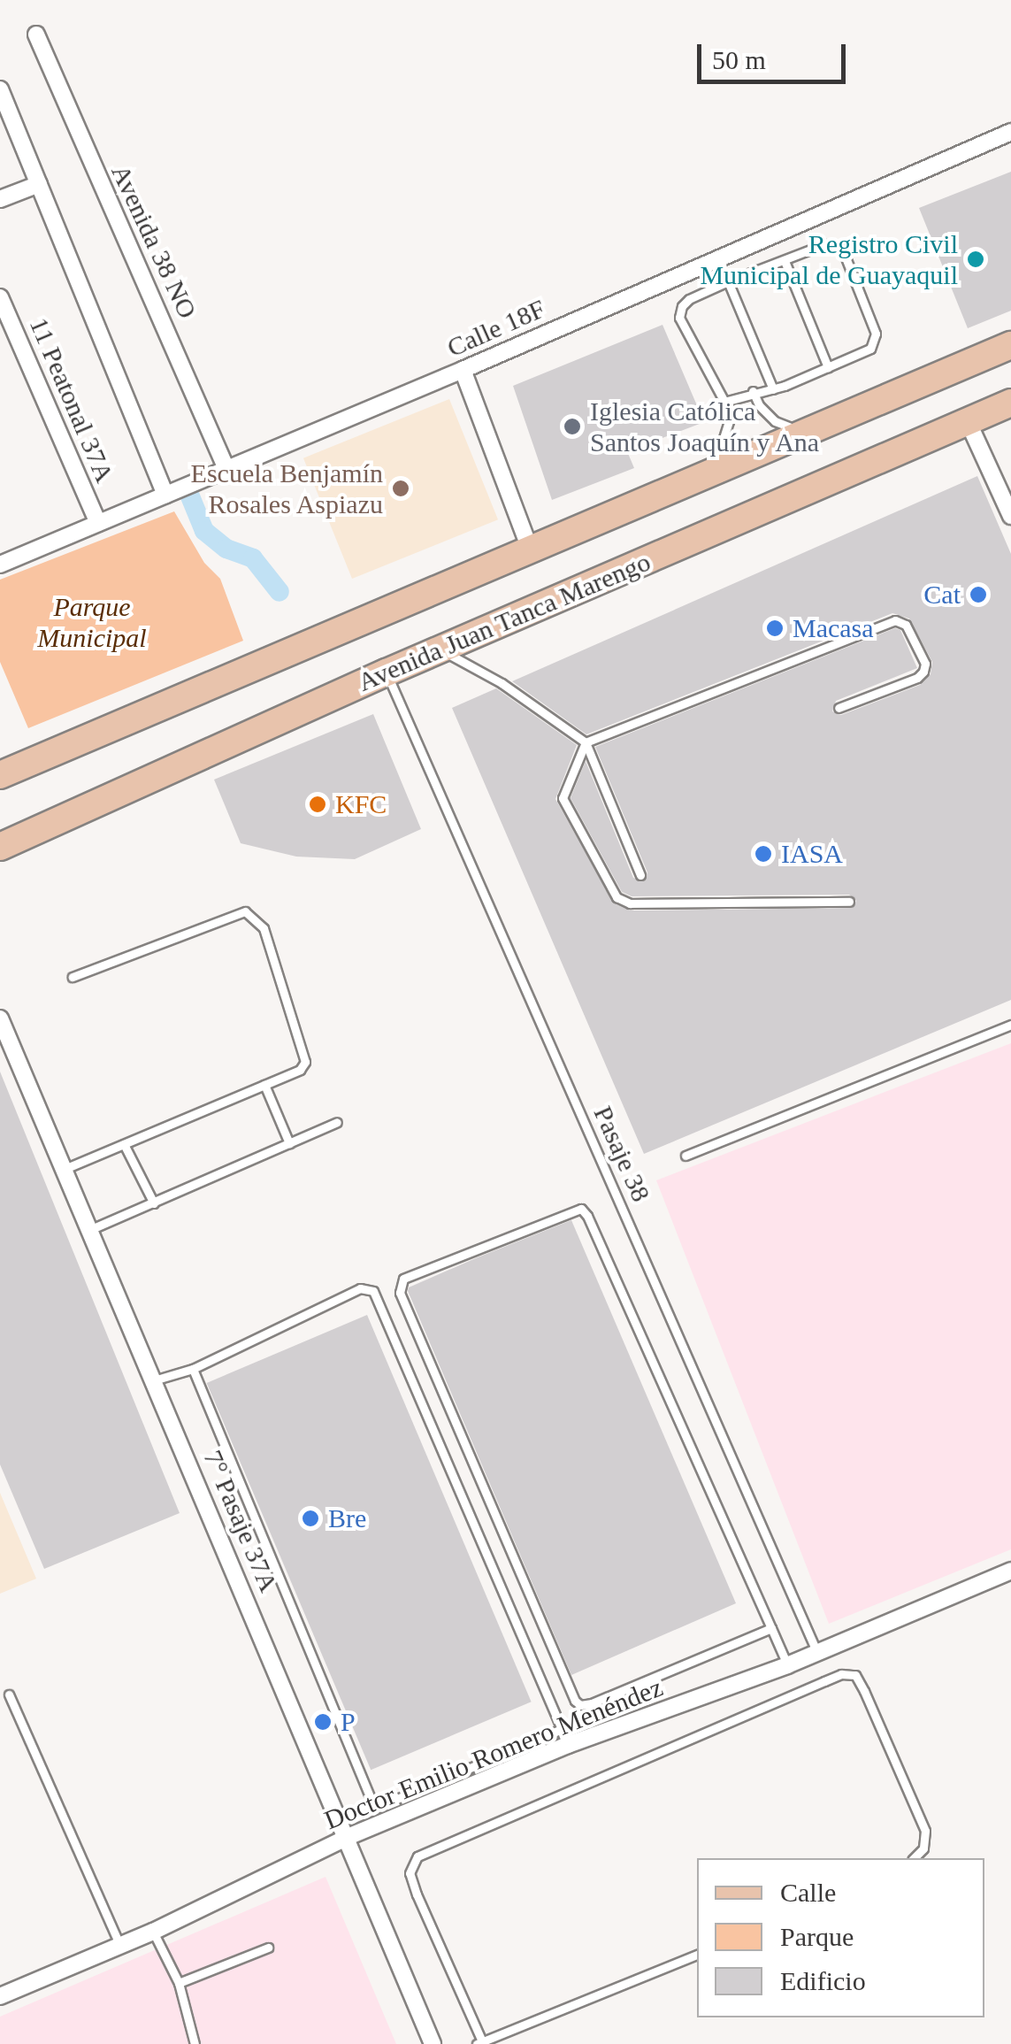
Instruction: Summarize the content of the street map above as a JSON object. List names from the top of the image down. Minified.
{"streets":{"main road":["Avenida Juan Tanca Marengo"],"street":["Avenida 38 NO","Calle 18F","11 Peatonal 37A","7° Pasaje 37A","Doctor Emilio Romero Menéndez"],"lane":["Pasaje 38"]},"crossings":[["Avenida 38 NO","Calle 18F"],["Calle 18F","11 Peatonal 37A"],["Avenida Juan Tanca Marengo","Pasaje 38"],["Pasaje 38","Doctor Emilio Romero Menéndez"],["7° Pasaje 37A","Doctor Emilio Romero Menéndez"]],"parks":["Parque Municipal"],"places":["Registro Civil Municipal de Guayaquil","Iglesia Católica Santos Joaquín y Ana","Escuela Benjamín Rosales Aspiazu","Cat","Macasa","KFC","IASA","Bre","P"],"legend":["Calle","Parque","Edificio"],"scale_bar":"50 m"}
